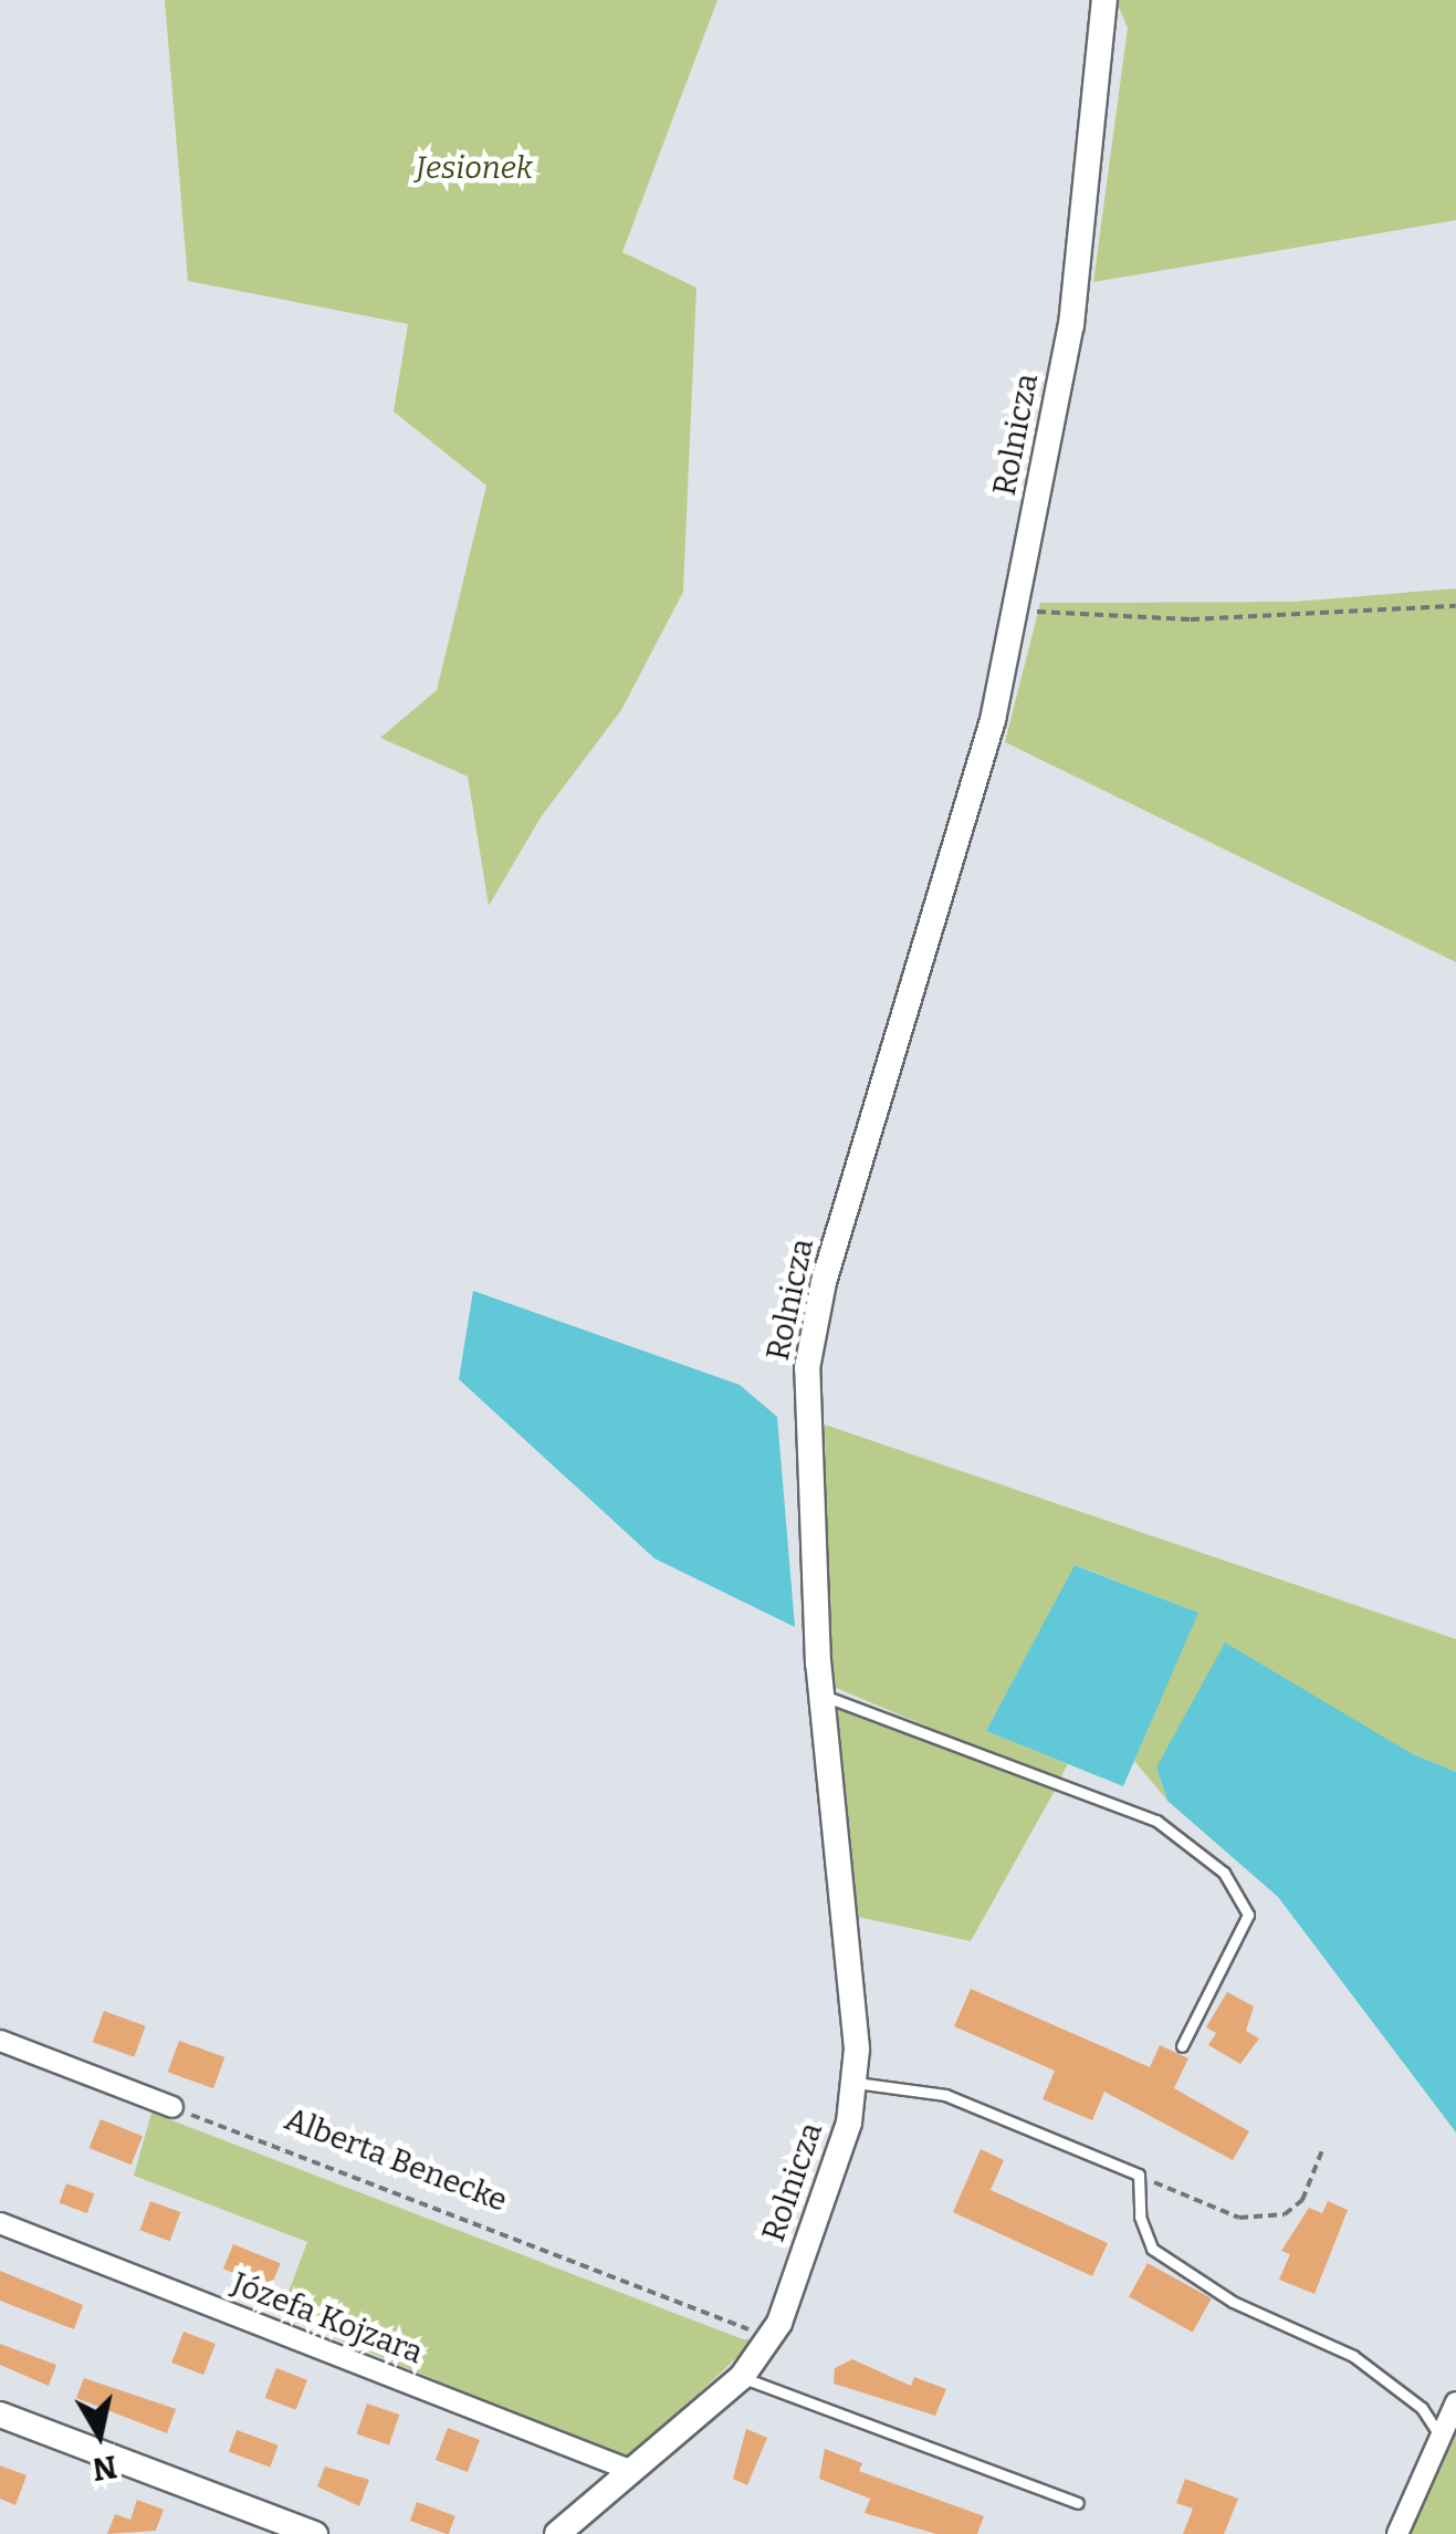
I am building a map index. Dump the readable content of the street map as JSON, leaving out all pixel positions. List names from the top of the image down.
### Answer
{
  "streets": {
    "street": ["Rolnicza", "Józefa Kojzara"],
    "path": ["Alberta Benecke"]
  },
  "crossings": [
    ["Rolnicza", "Alberta Benecke"],
    ["Rolnicza", "Józefa Kojzara"]
  ],
  "parks": ["Jesionek"],
  "north": "bottom"
}
